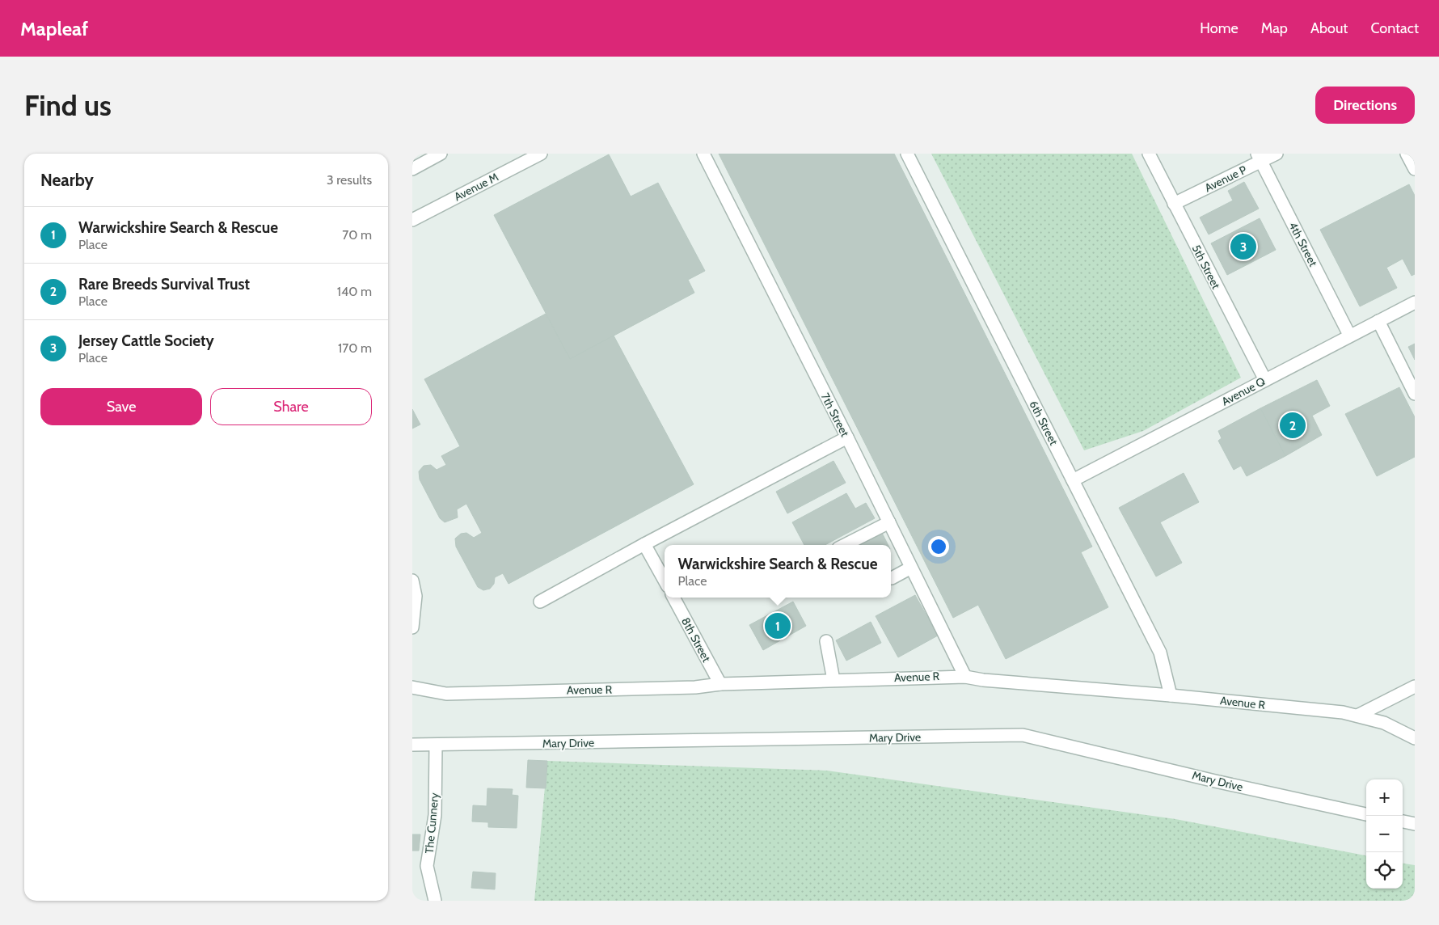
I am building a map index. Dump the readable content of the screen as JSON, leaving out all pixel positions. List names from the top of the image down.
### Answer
{
  "streets": {
    "street": [
      "Avenue P",
      "Avenue M",
      "4th Street",
      "5th Street",
      "Avenue Q",
      "7th Street",
      "6th Street",
      "8th Street",
      "Avenue R",
      "Mary Drive",
      "The Cunnery"
    ]
  },
  "crossings": [
    ["Avenue P", "4th Street"],
    ["Avenue P", "5th Street"],
    ["4th Street", "Avenue Q"],
    ["5th Street", "Avenue Q"],
    ["Avenue Q", "6th Street"],
    ["7th Street", "Avenue R"],
    ["6th Street", "Avenue R"],
    ["8th Street", "Avenue R"],
    ["Mary Drive", "The Cunnery"]
  ],
  "page": {
    "header": "Mapleaf",
    "nav": [
      "Home",
      "Map",
      "About",
      "Contact"
    ],
    "buttons": [
      "Directions",
      ["Save", "Share"]
    ],
    "title": "Find us",
    "heading": ["Nearby", "3 results"],
    "list": [
      {
        "mark": "1",
        "name": "Warwickshire Search & Rescue",
        "note": "Place",
        "value": "70 m"
      },
      {
        "mark": "2",
        "name": "Rare Breeds Survival Trust",
        "note": "Place",
        "value": "140 m"
      },
      {
        "mark": "3",
        "name": "Jersey Cattle Society",
        "note": "Place",
        "value": "170 m"
      }
    ],
    "pins": ["3", "2", "1"],
    "popup": ["Warwickshire Search & Rescue", "Place"],
    "map_buttons": ["+", "−"]
  }
}
